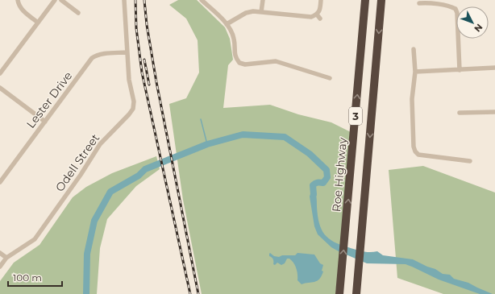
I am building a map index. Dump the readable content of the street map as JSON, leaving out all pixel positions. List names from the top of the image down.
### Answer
{
  "streets": {
    "highway": ["3", "Roe Highway"],
    "street": ["Lester Drive", "Odell Street"]
  },
  "crossings": [
    ["Lester Drive", "Odell Street"]
  ],
  "scale_bar": "100 m",
  "north": "bottom right"
}
